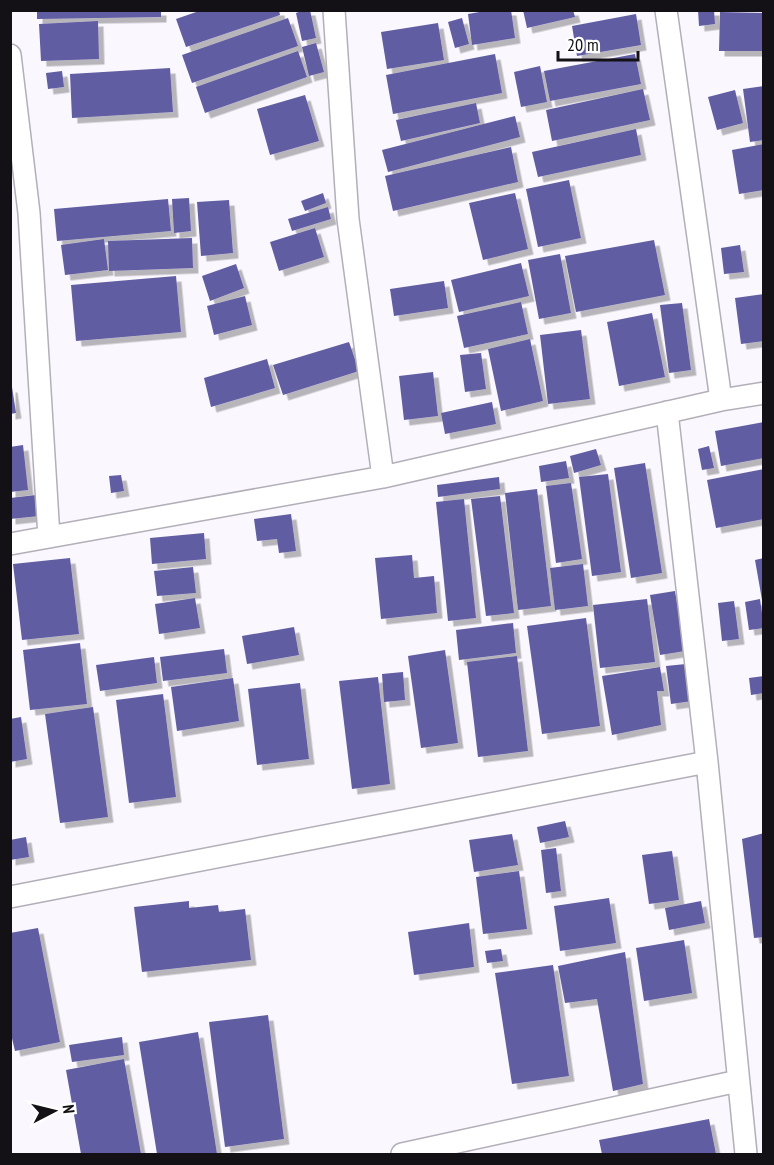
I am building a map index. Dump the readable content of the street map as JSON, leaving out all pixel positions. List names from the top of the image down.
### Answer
{
  "scale_bar": "20 m",
  "north": "right"
}
